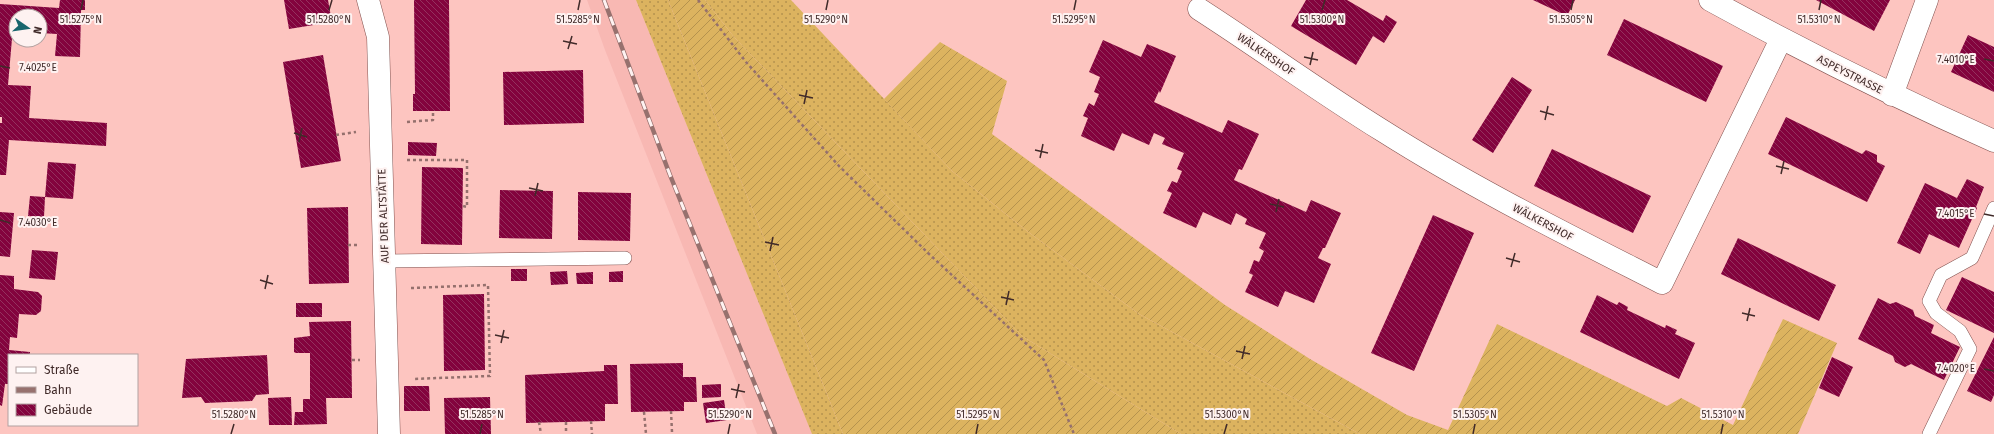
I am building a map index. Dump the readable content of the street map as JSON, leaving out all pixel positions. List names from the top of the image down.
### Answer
{
  "streets": {
    "street": ["WÄLKERSHOF", "ASPEYSTRASSE", "AUF DER ALTSTÄTTE"]
  },
  "crossings": [
    ["WÄLKERSHOF", "ASPEYSTRASSE"]
  ],
  "legend": ["Straße", "Bahn", "Gebäude"],
  "north": "right",
  "coordinates": [
    "51.5280°N",
    "51.5285°N",
    "51.5290°N",
    "51.5295°N",
    "51.5300°N",
    "51.5305°N",
    "51.5310°N",
    "51.5275°N",
    "7.4010°E",
    "7.4025°E",
    "7.4015°E",
    "7.4030°E",
    "7.4020°E"
  ]
}
